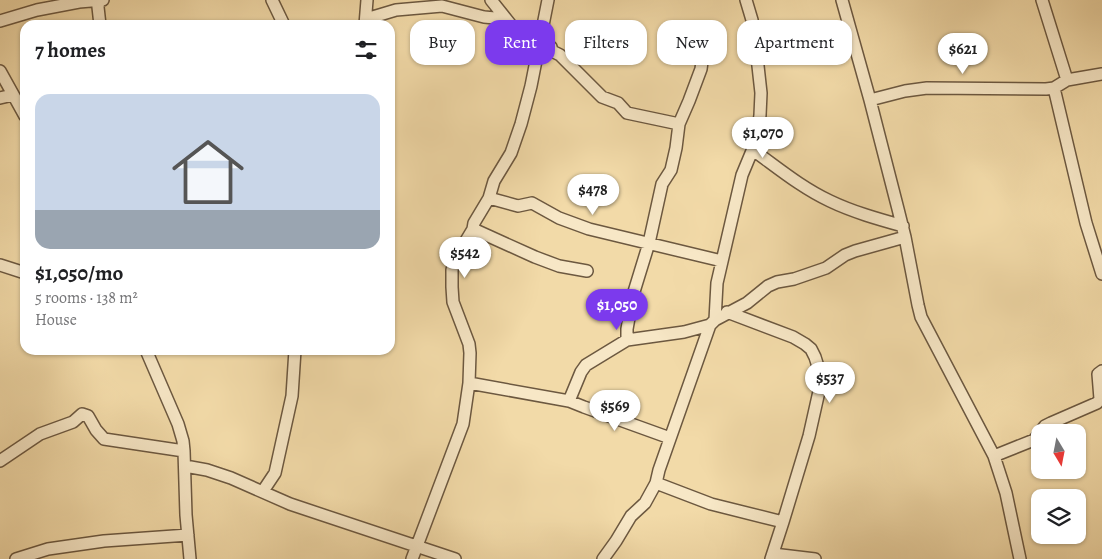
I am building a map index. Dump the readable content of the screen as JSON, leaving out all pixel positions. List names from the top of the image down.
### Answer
{
  "north": "bottom",
  "page": {
    "chip": [
      "Buy",
      "Rent",
      "Filters",
      "New",
      "Apartment"
    ],
    "heading": "7 homes",
    "price": [
      "$621",
      "$1,070",
      "$478",
      "$542",
      "$1,050",
      "$537",
      "$569"
    ],
    "list": [
      {
        "name": "$1,050/mo",
        "note": "5 rooms · 138 m² · House"
      }
    ]
  }
}
